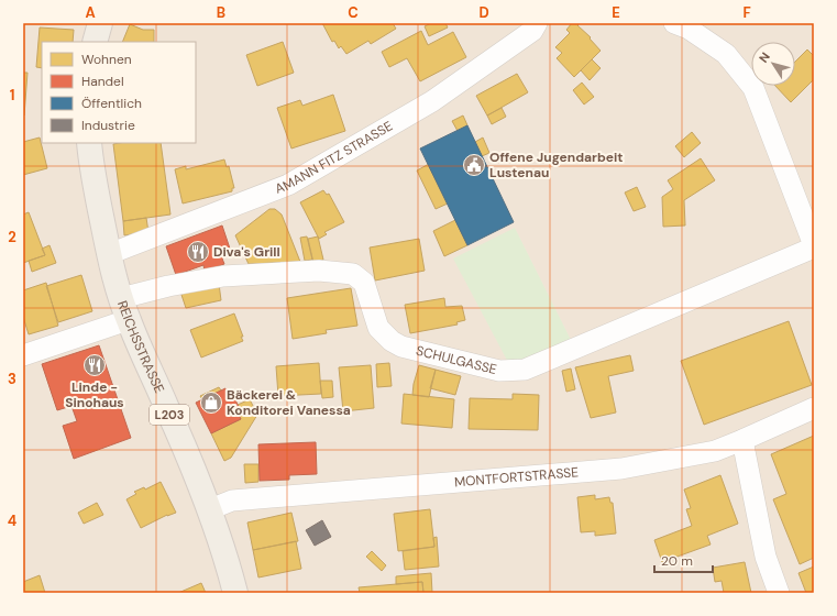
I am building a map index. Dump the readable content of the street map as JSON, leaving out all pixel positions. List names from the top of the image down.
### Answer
{
  "streets": {
    "main road": ["REICHSSTRASSE", "L203"],
    "street": ["AMANN FITZ STRASSE", "SCHULGASSE", "MONTFORTSTRASSE"]
  },
  "crossings": [
    ["AMANN FITZ STRASSE", "REICHSSTRASSE"],
    ["REICHSSTRASSE", "SCHULGASSE"],
    ["REICHSSTRASSE", "MONTFORTSTRASSE"]
  ],
  "places": {
    "public building": ["Offene Jugendarbeit Lustenau"],
    "restaurant": ["Diva's Grill", "Linde - Sinohaus"],
    "shop": ["Bäckerei & Konditorei Vanessa"]
  },
  "legend": [
    "Wohnen",
    "Handel",
    "Öffentlich",
    "Industrie"
  ],
  "scale_bar": "20 m",
  "north": "top left",
  "grid": {
    "columns": [
      "A",
      "B",
      "C",
      "D",
      "E",
      "F"
    ],
    "rows": [
      "1",
      "2",
      "3",
      "4"
    ]
  }
}
